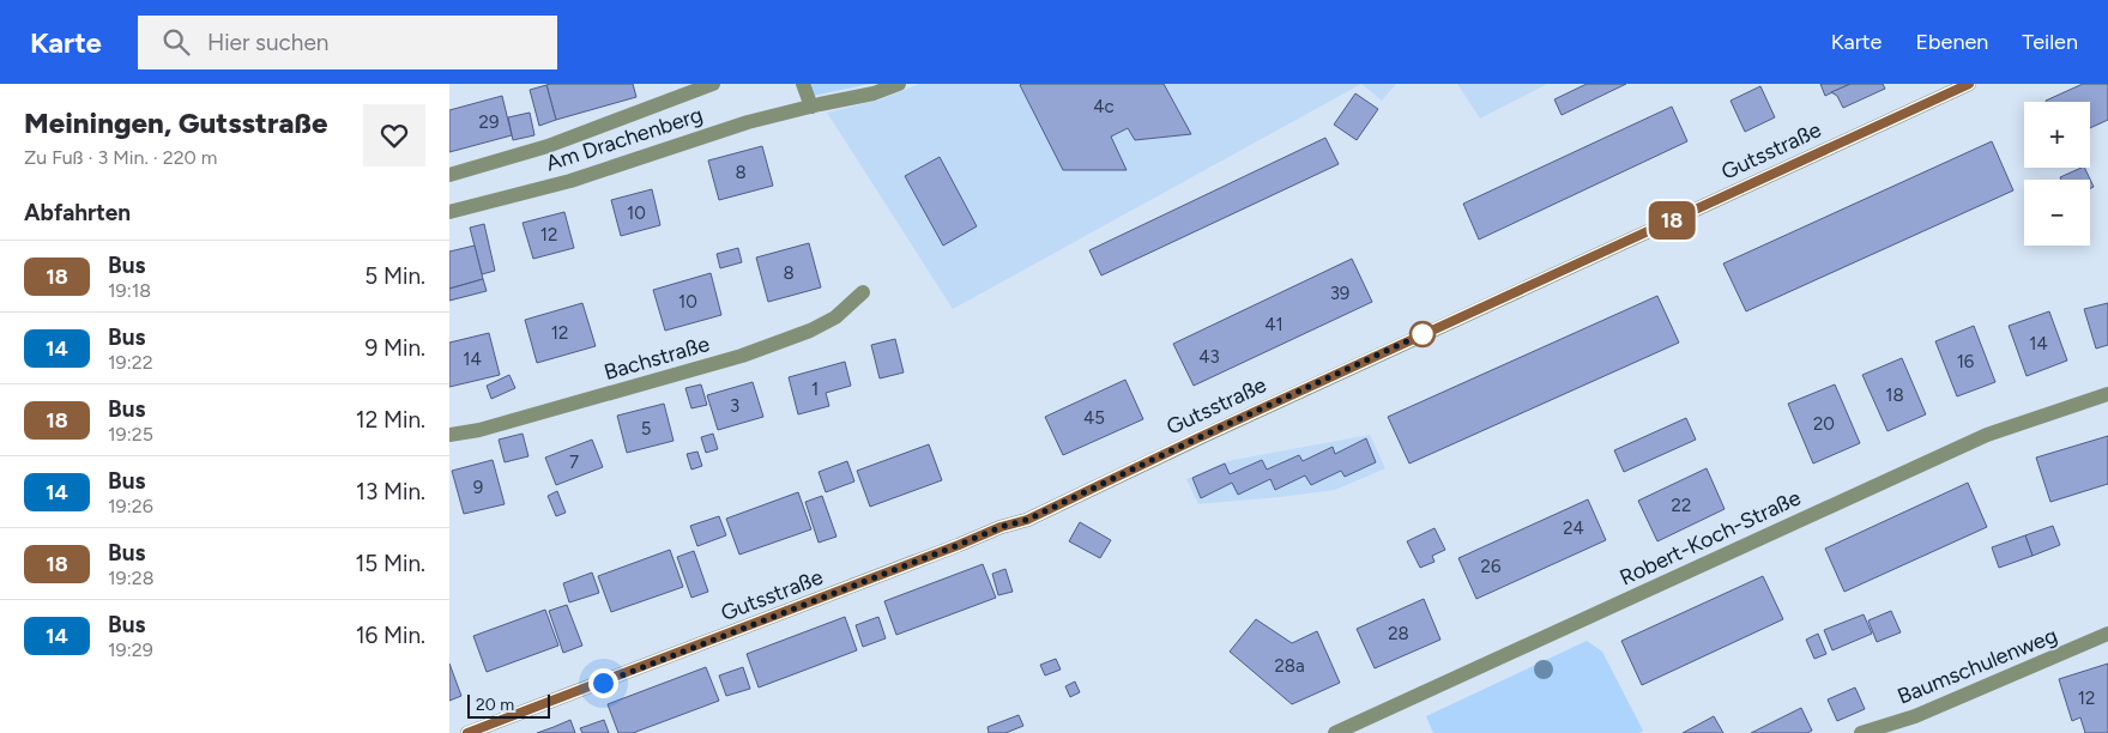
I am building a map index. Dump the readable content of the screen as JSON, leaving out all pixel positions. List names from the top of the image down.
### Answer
{
  "streets": {
    "street": [
      "Am Drachenberg",
      "Gutsstraße",
      "Bachstraße",
      "Robert-Koch-Straße",
      "Baumschulenweg"
    ]
  },
  "lines": ["bus line 18"],
  "house_numbers": [
    "4c",
    "29",
    "8",
    "10",
    "12",
    "8",
    "39",
    "10",
    "41",
    "12",
    "14",
    "43",
    "14",
    "16",
    "1",
    "18",
    "3",
    "45",
    "20",
    "5",
    "7",
    "9",
    "22",
    "24",
    "26",
    "28",
    "28a",
    "12"
  ],
  "scale_bar": "20 m",
  "page": {
    "header": "Karte",
    "search": "Hier suchen",
    "nav": ["Karte", "Ebenen", "Teilen"],
    "heading": [
      ["Meiningen, Gutsstraße", "Zu Fuß · 3 Min. · 220 m"],
      "Abfahrten"
    ],
    "on_map": "18",
    "map_buttons": ["+", "−"],
    "list": [
      {
        "mark": "18",
        "name": "Bus",
        "note": "19:18",
        "value": "5 Min."
      },
      {
        "mark": "14",
        "name": "Bus",
        "note": "19:22",
        "value": "9 Min."
      },
      {
        "mark": "18",
        "name": "Bus",
        "note": "19:25",
        "value": "12 Min."
      },
      {
        "mark": "14",
        "name": "Bus",
        "note": "19:26",
        "value": "13 Min."
      },
      {
        "mark": "18",
        "name": "Bus",
        "note": "19:28",
        "value": "15 Min."
      },
      {
        "mark": "14",
        "name": "Bus",
        "note": "19:29",
        "value": "16 Min."
      }
    ],
    "scale": "20 m"
  }
}
